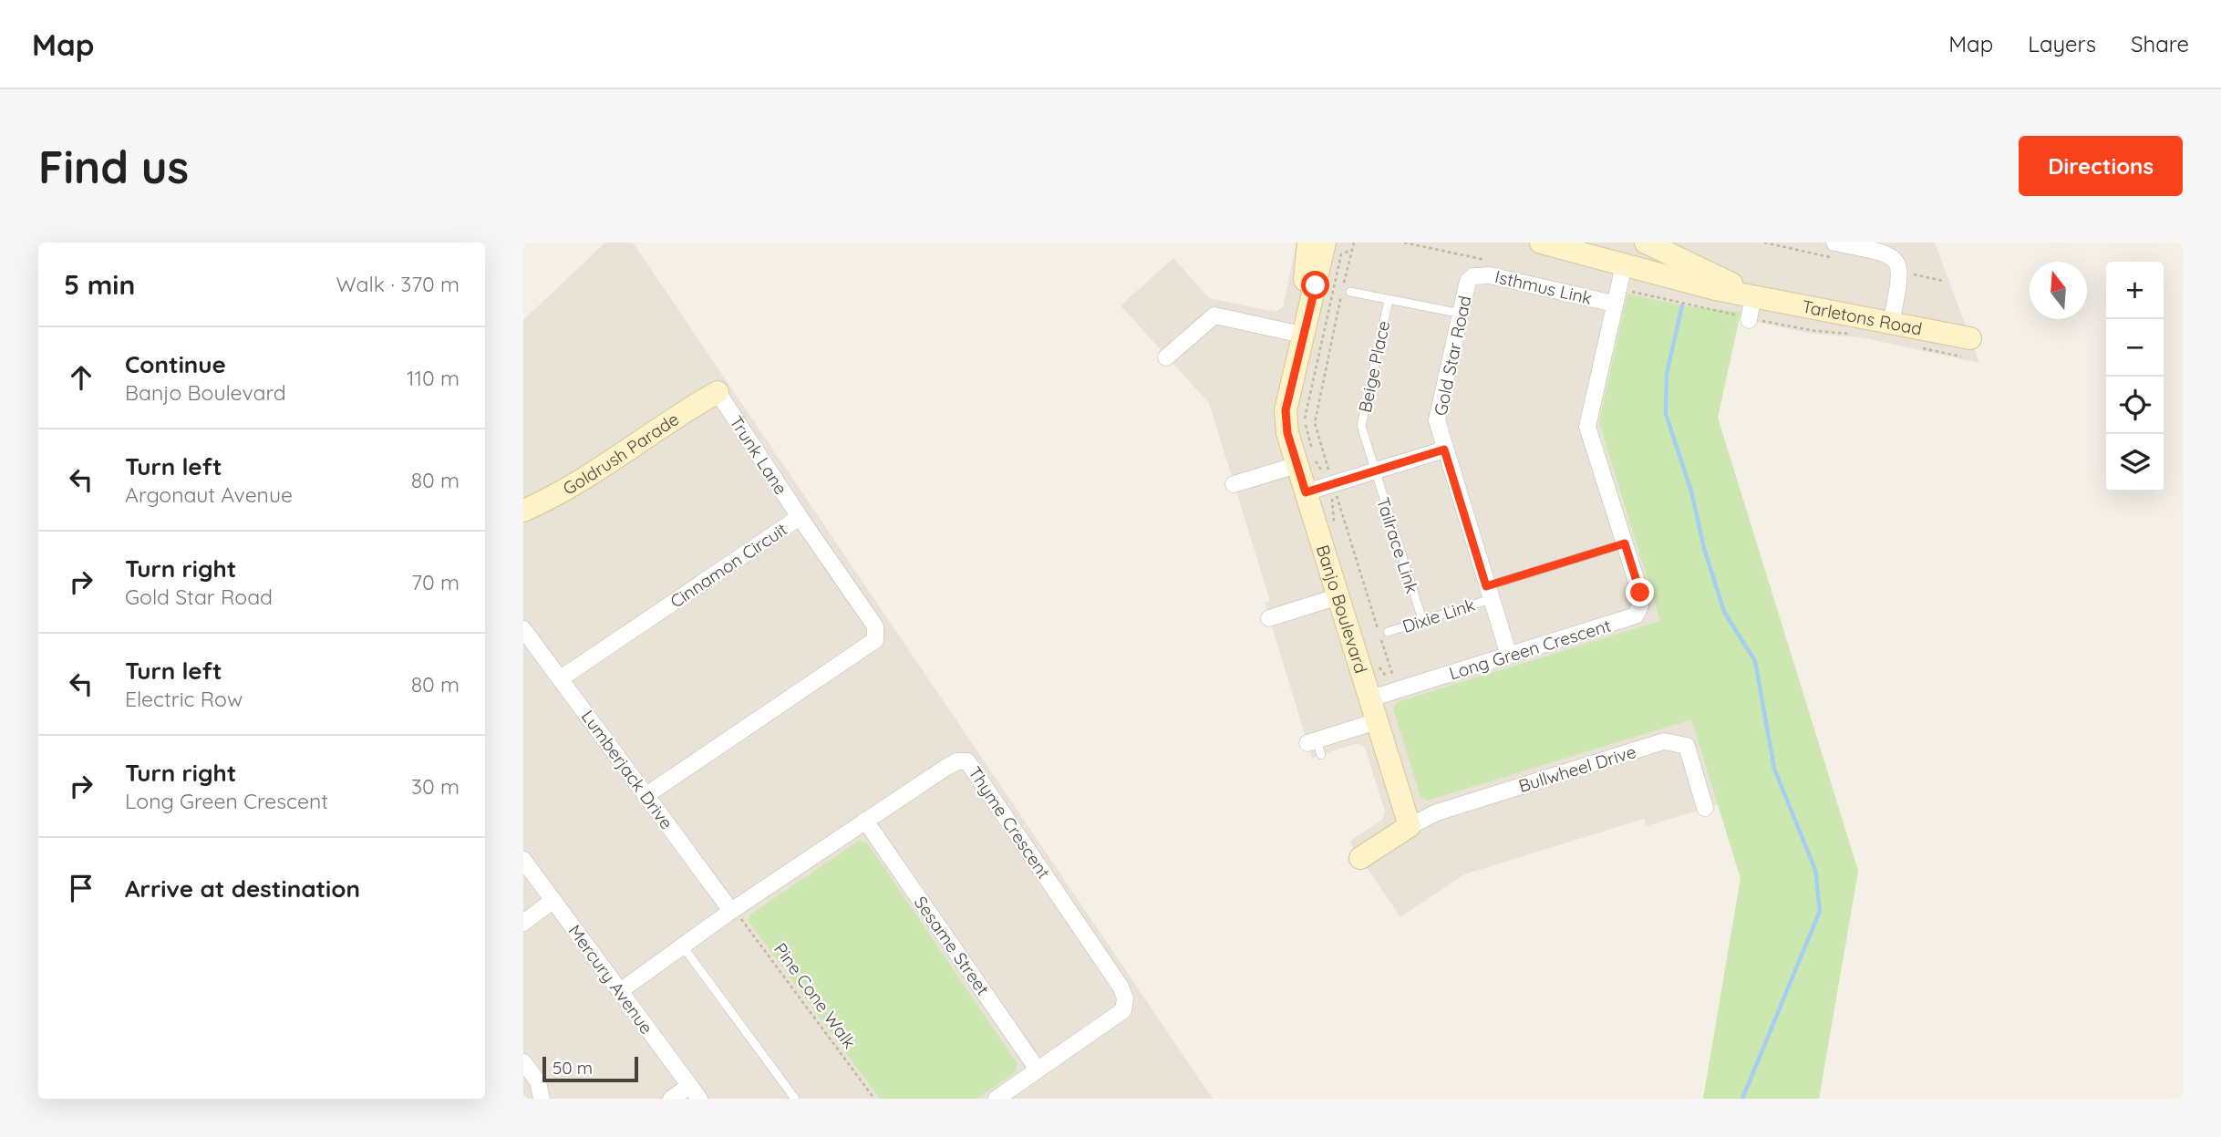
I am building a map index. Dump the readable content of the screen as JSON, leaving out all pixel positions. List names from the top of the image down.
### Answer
{
  "streets": {
    "street": [
      "Isthmus Link",
      "Tarletons Road",
      "Gold Star Road",
      "Goldrush Parade",
      "Trunk Lane",
      "Cinnamon Circuit",
      "Banjo Boulevard",
      "Long Green Crescent",
      "Bullwheel Drive",
      "Lumberjack Drive",
      "Thyme Crescent",
      "Sesame Street",
      "Mercury Avenue"
    ],
    "lane": ["Beige Place", "Tailrace Link", "Dixie Link"],
    "path": ["Pine Cone Walk"]
  },
  "crossings": [
    ["Isthmus Link", "Gold Star Road"],
    ["Isthmus Link", "Long Green Crescent"],
    ["Tarletons Road", "Long Green Crescent"],
    ["Gold Star Road", "Dixie Link"],
    ["Gold Star Road", "Long Green Crescent"],
    ["Beige Place", "Tailrace Link"],
    ["Goldrush Parade", "Trunk Lane"],
    ["Trunk Lane", "Cinnamon Circuit"],
    ["Tailrace Link", "Dixie Link"],
    ["Cinnamon Circuit", "Lumberjack Drive"],
    ["Banjo Boulevard", "Long Green Crescent"],
    ["Banjo Boulevard", "Bullwheel Drive"],
    ["Dixie Link", "Long Green Crescent"],
    ["Lumberjack Drive", "Thyme Crescent"],
    ["Lumberjack Drive", "Pine Cone Walk"],
    ["Thyme Crescent", "Sesame Street"],
    ["Thyme Crescent", "Mercury Avenue"],
    ["Thyme Crescent", "Pine Cone Walk"]
  ],
  "scale_bar": "50 m",
  "north": "top",
  "page": {
    "header": "Map",
    "nav": ["Map", "Layers", "Share"],
    "buttons": "Directions",
    "title": "Find us",
    "heading": ["5 min", "Walk · 370 m"],
    "map_buttons": ["+", "−"],
    "list": [
      ["Continue", "Banjo Boulevard", "110 m"],
      ["Turn left", "Argonaut Avenue", "80 m"],
      ["Turn right", "Gold Star Road", "70 m"],
      ["Turn left", "Electric Row", "80 m"],
      ["Turn right", "Long Green Crescent", "30 m"],
      "Arrive at destination"
    ],
    "scale": "50 m"
  }
}
